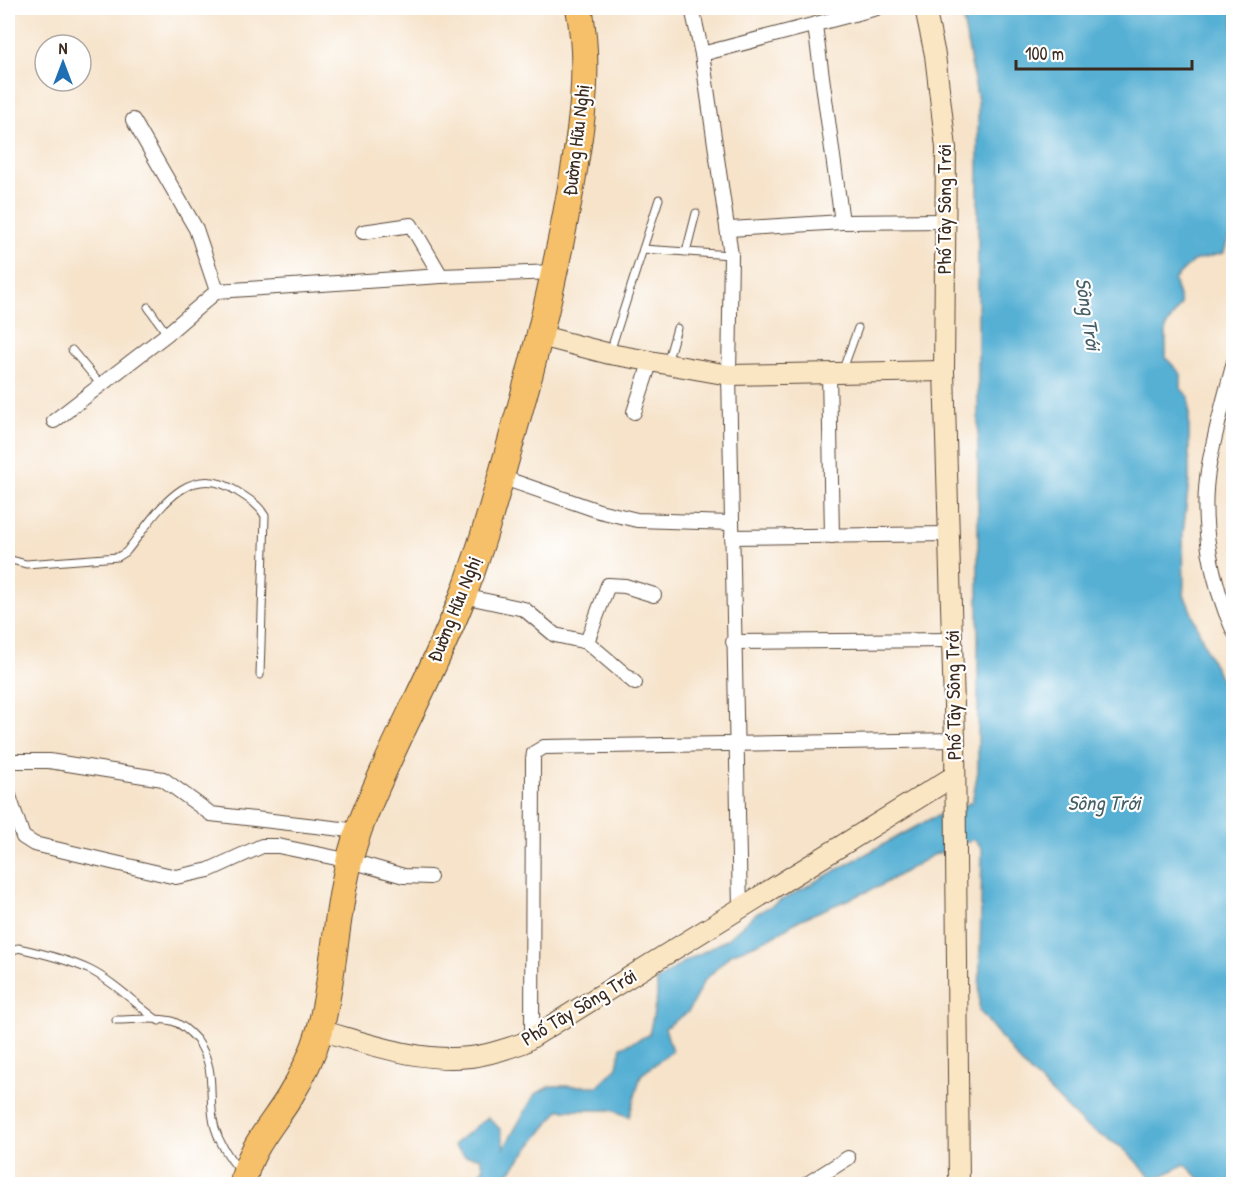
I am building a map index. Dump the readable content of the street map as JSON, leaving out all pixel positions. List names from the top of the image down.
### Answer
{
  "streets": {
    "highway": ["Đường Hữu Nghị"],
    "street": ["Phố Tây Sông Trới"]
  },
  "crossings": [
    ["Đường Hữu Nghị", "Phố Tây Sông Trới"]
  ],
  "water": ["Sông Trới"],
  "scale_bar": "100 m",
  "north": "top"
}
